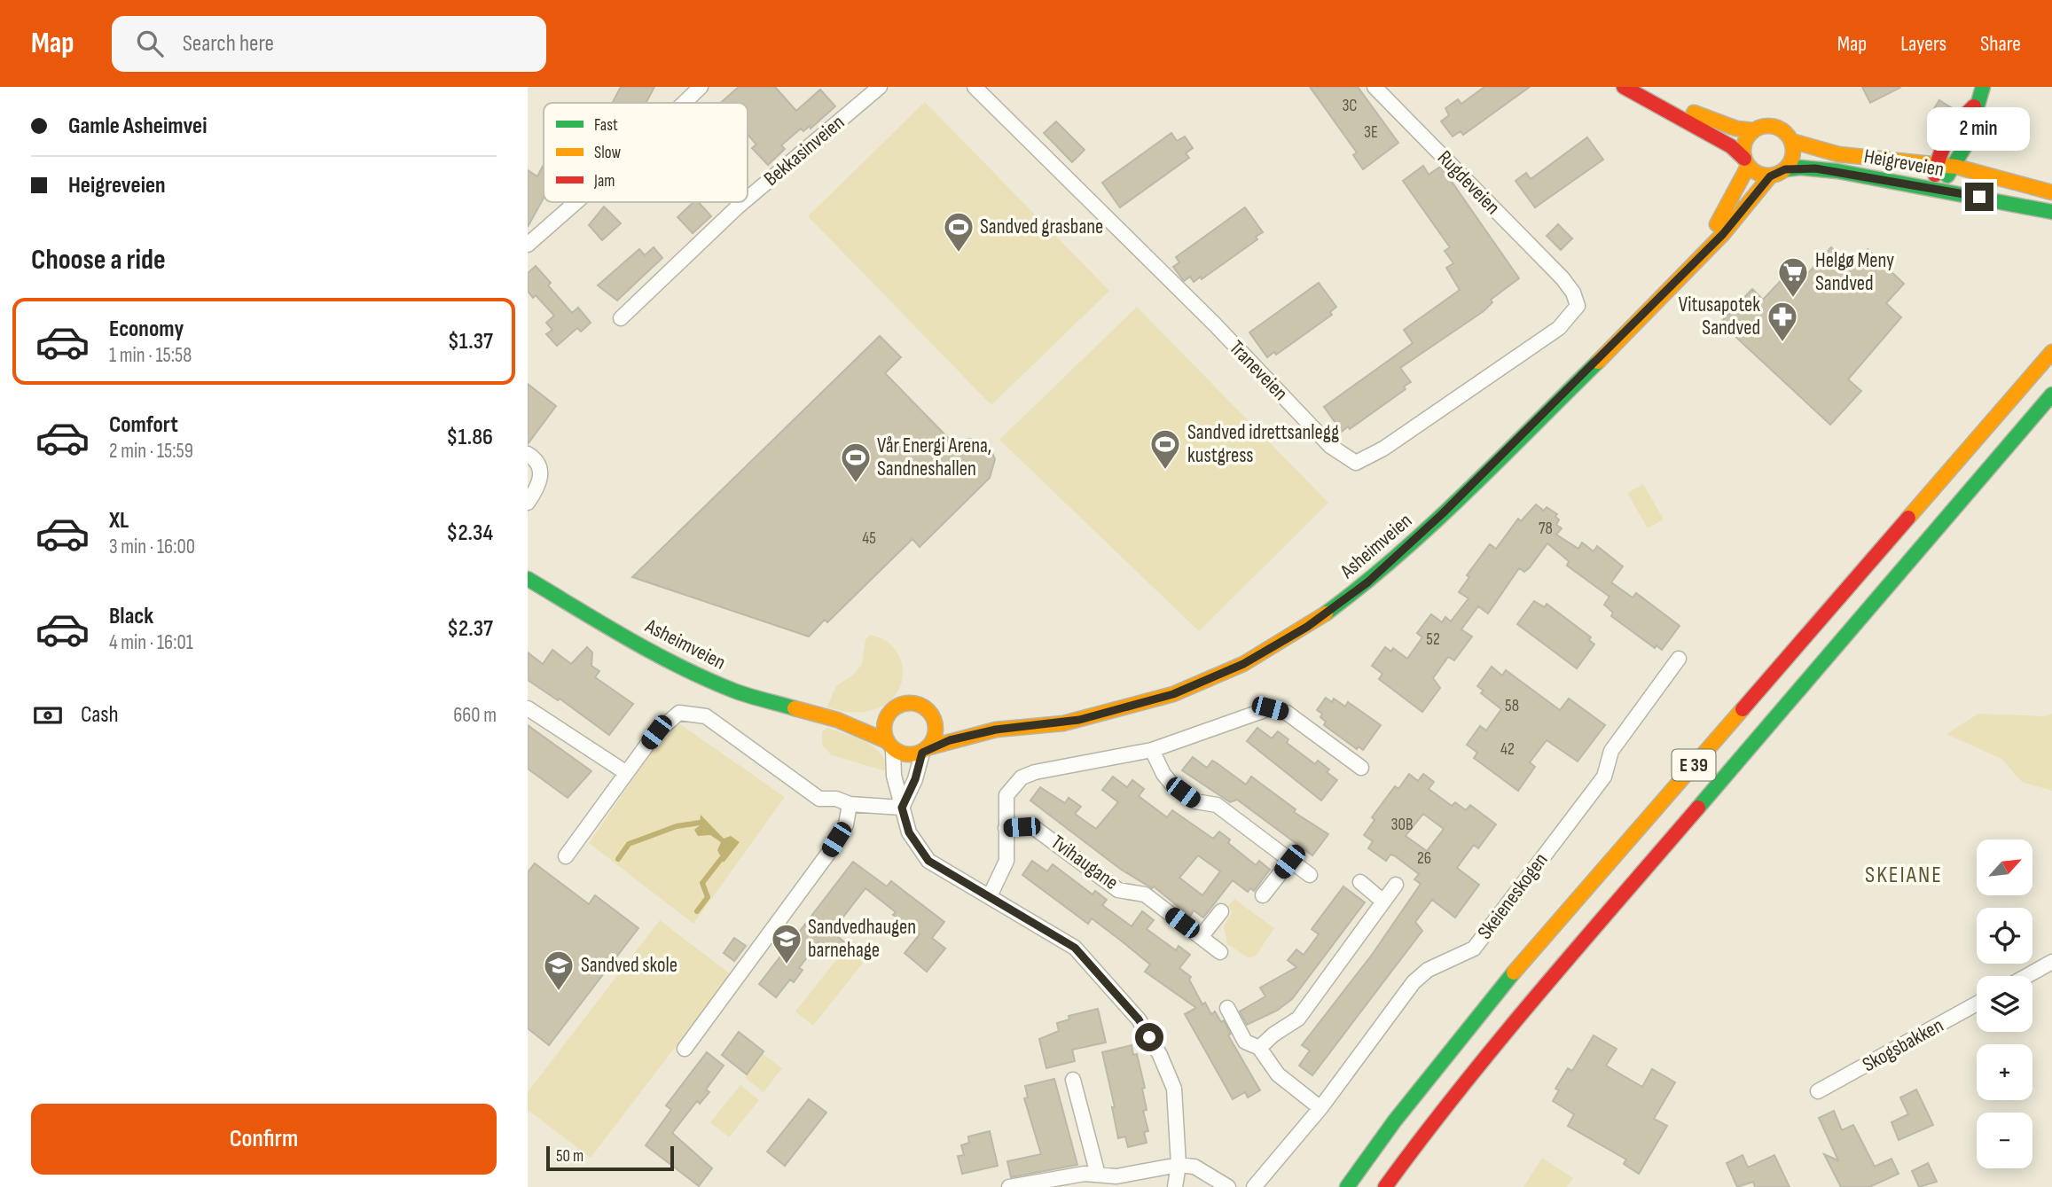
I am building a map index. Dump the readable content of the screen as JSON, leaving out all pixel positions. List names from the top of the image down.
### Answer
{
  "streets": {
    "main road": ["Heigreveien", "Asheimveien", "E 39"],
    "street": [
      "Bekkasinveien",
      "Rugdeveien",
      "Traneveien",
      "Tvihaugane",
      "Skeieneskogen",
      "Skogsbakken"
    ]
  },
  "crossings": [
    ["Heigreveien", "Asheimveien"],
    ["Rugdeveien", "Traneveien"]
  ],
  "districts": ["SKEIANE"],
  "places": {
    "sports": ["Sandved grasbane", "Sandved idrettsanlegg kustgress", "Vår Energi Arena, Sandneshallen"],
    "supermarket": ["Helgø Meny Sandved"],
    "pharmacy": ["Vitusapotek Sandved"],
    "school or university": ["Sandvedhaugen barnehage", "Sandved skole"]
  },
  "house_numbers": [
    "3C",
    "3E",
    "78",
    "45",
    "52",
    "58",
    "42",
    "30B",
    "26"
  ],
  "legend": ["Fast", "Slow", "Jam"],
  "scale_bar": "50 m",
  "north": "top right",
  "page": {
    "header": "Map",
    "search": "Search here",
    "nav": ["Map", "Layers", "Share"],
    "banner": ["Gamle Asheimvei", "Heigreveien"],
    "bubble": "2 min",
    "heading": "Choose a ride",
    "list": [
      {
        "name": "Economy",
        "note": "1 min · 15:58",
        "value": "$1.37"
      },
      {
        "name": "Comfort",
        "note": "2 min · 15:59",
        "value": "$1.86"
      },
      {
        "name": "XL",
        "note": "3 min · 16:00",
        "value": "$2.34"
      },
      {
        "name": "Black",
        "note": "4 min · 16:01",
        "value": "$2.37"
      }
    ],
    "pay": ["Cash", "660 m"],
    "map_buttons": ["+", "−"],
    "buttons": "Confirm",
    "scale": "50 m"
  }
}
